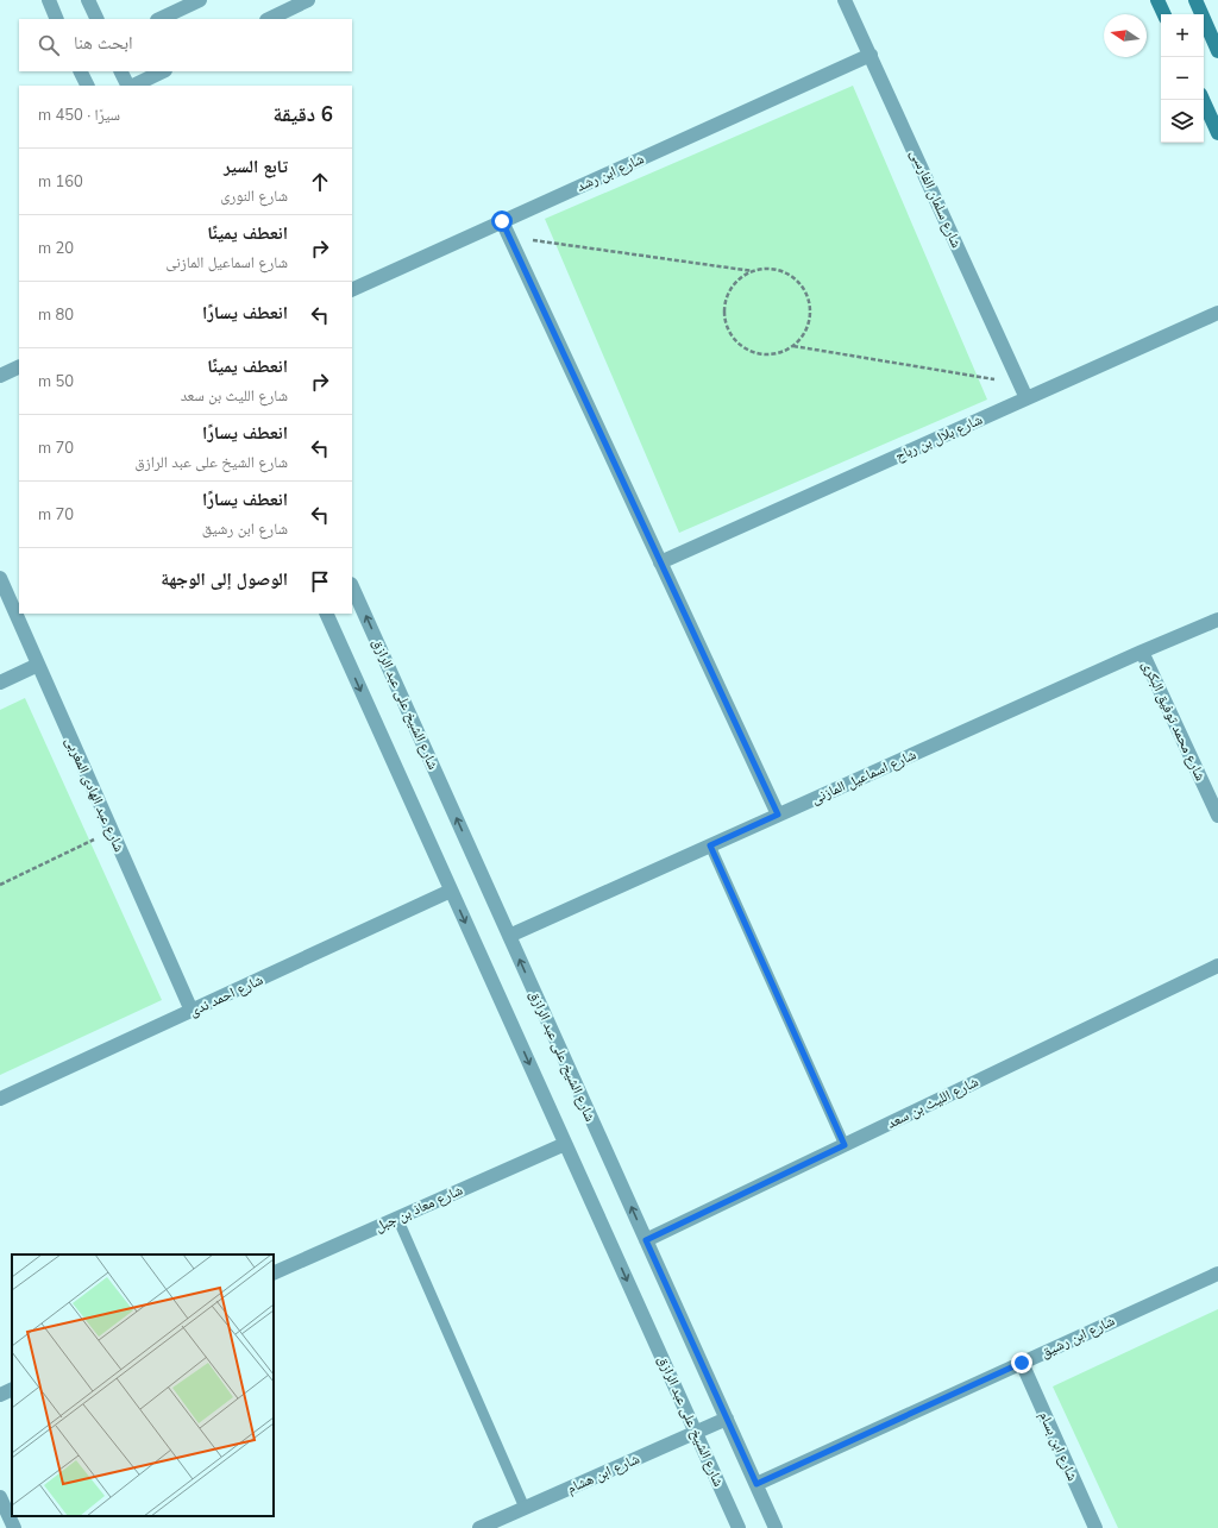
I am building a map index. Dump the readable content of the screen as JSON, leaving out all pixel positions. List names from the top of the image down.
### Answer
{
  "streets": {
    "street": [
      "شارع ابن رشد",
      "شارع سلمان الفارسى",
      "شارع بلال بن رباح",
      "شارع الشيخ على عبد الرازق",
      "شارع محمد توفيق البكرى",
      "شارع اسماعيل المازنى",
      "شارع عبد الهادى المغربى",
      "شارع احمد ندى",
      "شارع الليث بن سعد",
      "شارع معاذ بن جبل",
      "شارع ابن رشيق",
      "شارع ابن بسام",
      "شارع ابن هشام"
    ]
  },
  "crossings": [
    ["شارع ابن رشد", "شارع سلمان الفارسى"],
    ["شارع سلمان الفارسى", "شارع بلال بن رباح"],
    ["شارع الشيخ على عبد الرازق", "شارع اسماعيل المازنى"],
    ["شارع الشيخ على عبد الرازق", "شارع احمد ندى"],
    ["شارع الشيخ على عبد الرازق", "شارع الليث بن سعد"],
    ["شارع الشيخ على عبد الرازق", "شارع معاذ بن جبل"],
    ["شارع الشيخ على عبد الرازق", "شارع ابن رشيق"],
    ["شارع الشيخ على عبد الرازق", "شارع ابن هشام"],
    ["شارع محمد توفيق البكرى", "شارع اسماعيل المازنى"],
    ["شارع عبد الهادى المغربى", "شارع احمد ندى"],
    ["شارع ابن رشيق", "شارع ابن بسام"]
  ],
  "north": "left",
  "page": {
    "map_buttons": ["+", "−"],
    "search": "ابحث هنا",
    "heading": ["6 دقيقة", "سيرًا · 450 m"],
    "list": [
      ["تابع السير", "شارع النورى", "160 m"],
      ["انعطف يمينًا", "شارع اسماعيل المازنى", "20 m"],
      ["انعطف يسارًا", "80 m"],
      ["انعطف يمينًا", "شارع الليث بن سعد", "50 m"],
      ["انعطف يسارًا", "شارع الشيخ على عبد الرازق", "70 m"],
      ["انعطف يسارًا", "شارع ابن رشيق", "70 m"],
      "الوصول إلى الوجهة"
    ]
  }
}
